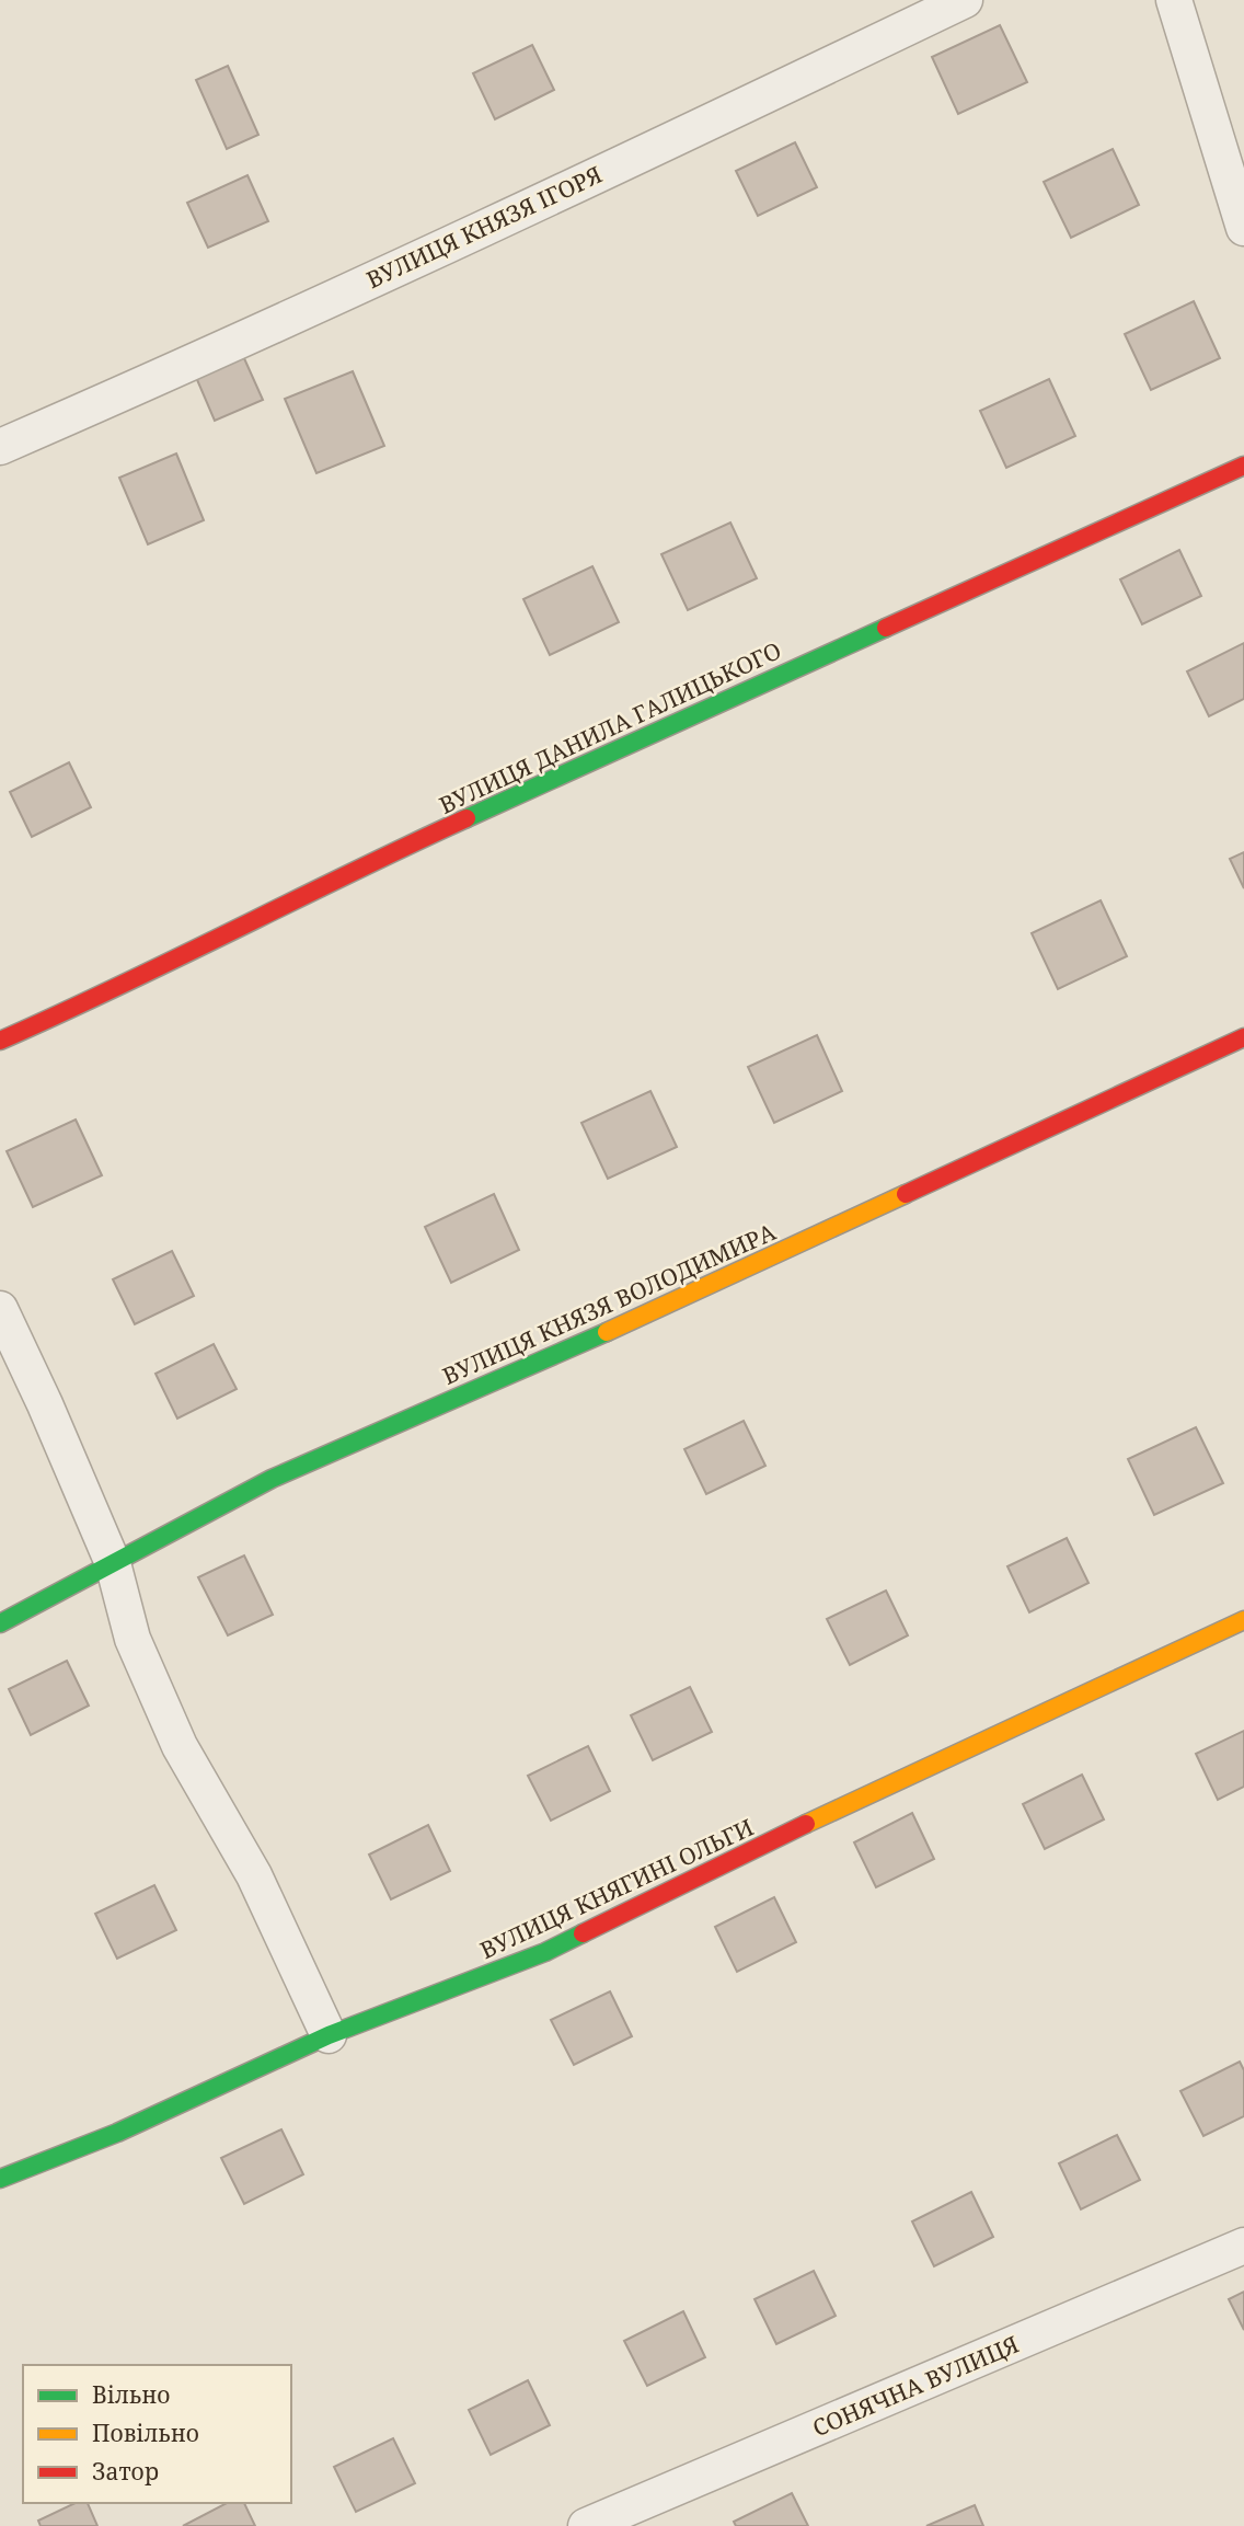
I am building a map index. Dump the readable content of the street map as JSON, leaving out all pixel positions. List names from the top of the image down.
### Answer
{
  "streets": {
    "street": [
      "ВУЛИЦЯ КНЯЗЯ ІГОРЯ",
      "ВУЛИЦЯ ДАНИЛА ГАЛИЦЬКОГО",
      "ВУЛИЦЯ КНЯЗЯ ВОЛОДИМИРА",
      "ВУЛИЦЯ КНЯГИНІ ОЛЬГИ",
      "СОНЯЧНА ВУЛИЦЯ"
    ]
  },
  "legend": ["Вільно", "Повільно", "Затор"]
}
